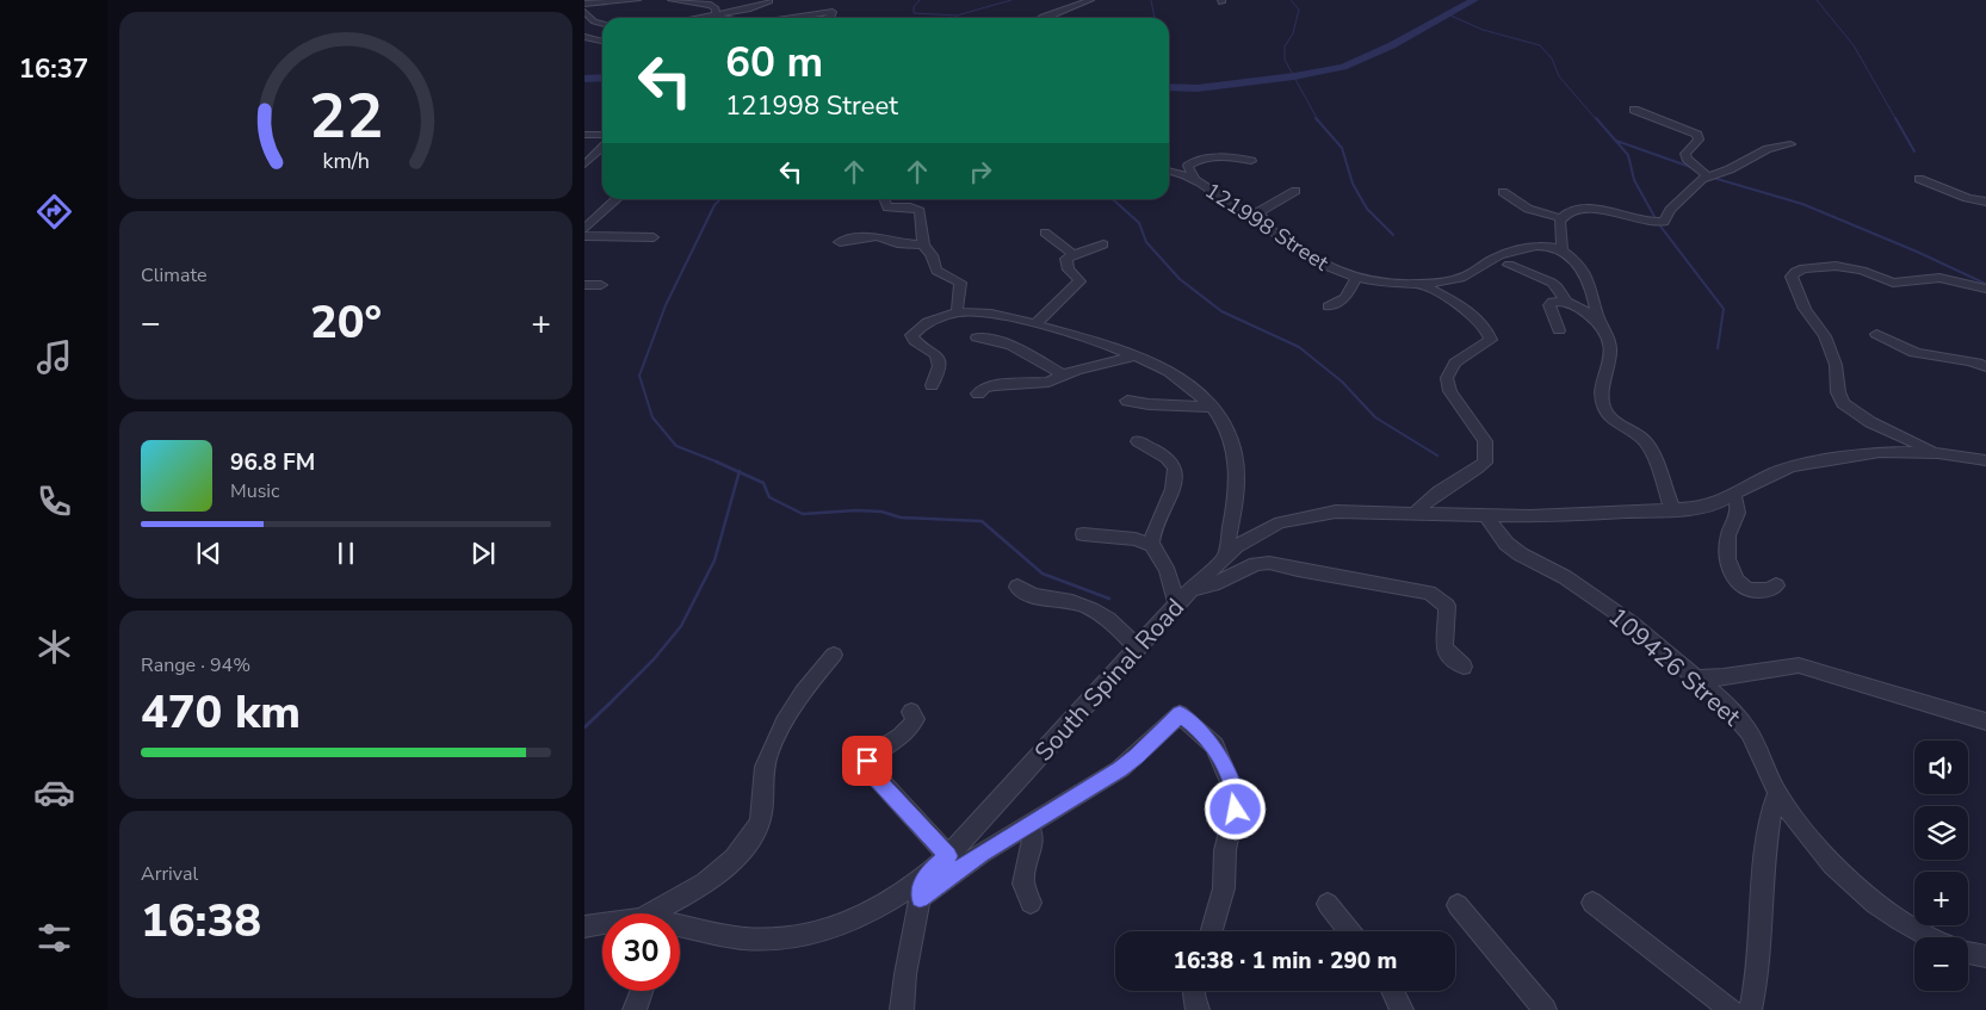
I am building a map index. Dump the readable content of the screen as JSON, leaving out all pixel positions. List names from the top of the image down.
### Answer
{
  "streets": {
    "street": ["121998 Street", "109426 Street", "South Spinal Road"]
  },
  "crossings": [
    ["109426 Street", "South Spinal Road"]
  ],
  "page": {
    "tabs": "16:37",
    "turn": ["60 m", "121998 Street"],
    "tile": [
      "Climate",
      ["Range · 94%", "470 km"],
      ["Arrival", "16:38"]
    ],
    "heat": ["−", "20°", "+"],
    "song": ["96.8 FM", "Music"],
    "map_buttons": ["+", "−"],
    "limit": "30",
    "trip": "16:38 · 1 min · 290 m",
    "gauge": ["22", "km/h"]
  }
}
